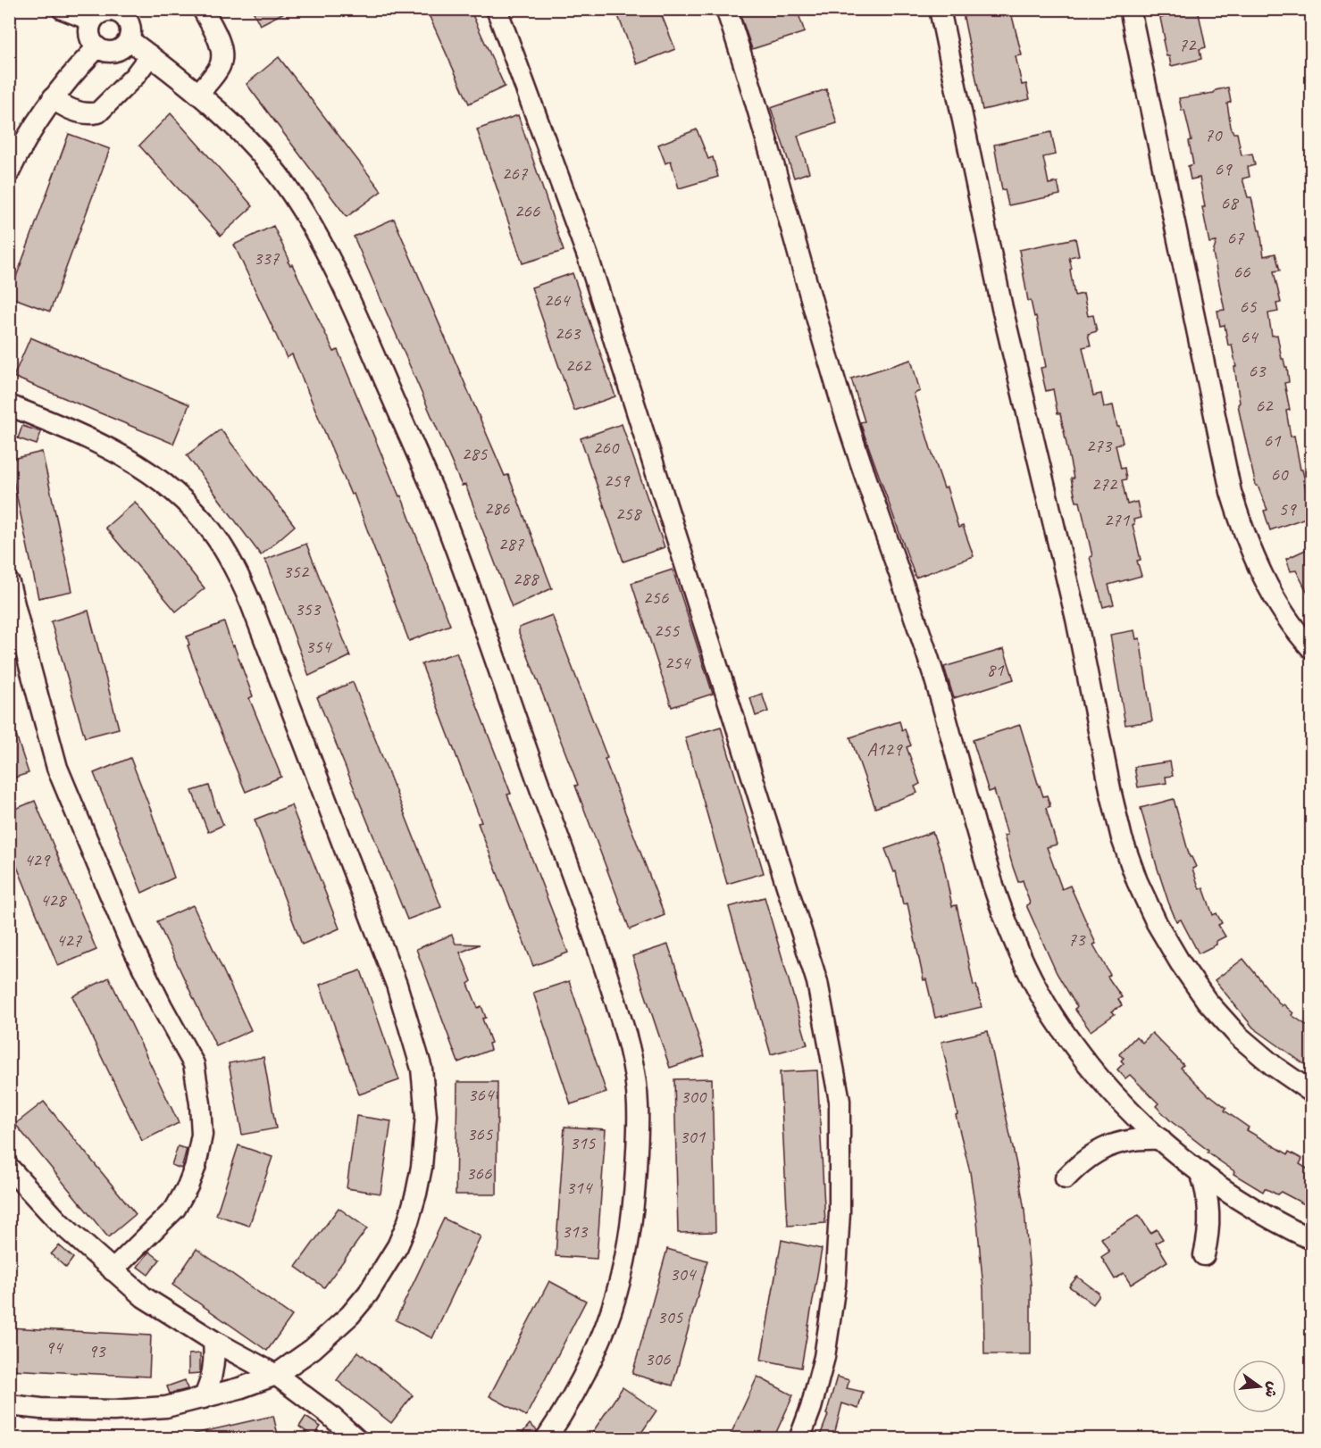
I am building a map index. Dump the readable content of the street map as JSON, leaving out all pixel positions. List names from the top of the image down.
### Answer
{
  "house_numbers": [
    "72",
    "70",
    "69",
    "267",
    "68",
    "266",
    "67",
    "337",
    "66",
    "264",
    "65",
    "263",
    "64",
    "262",
    "63",
    "62",
    "61",
    "273",
    "260",
    "285",
    "60",
    "259",
    "272",
    "286",
    "59",
    "258",
    "271",
    "287",
    "352",
    "288",
    "256",
    "353",
    "255",
    "354",
    "254",
    "81",
    "A129",
    "429",
    "428",
    "73",
    "427",
    "364",
    "300",
    "365",
    "301",
    "315",
    "366",
    "314",
    "313",
    "304",
    "305",
    "94",
    "93",
    "306"
  ],
  "north": "right"
}
